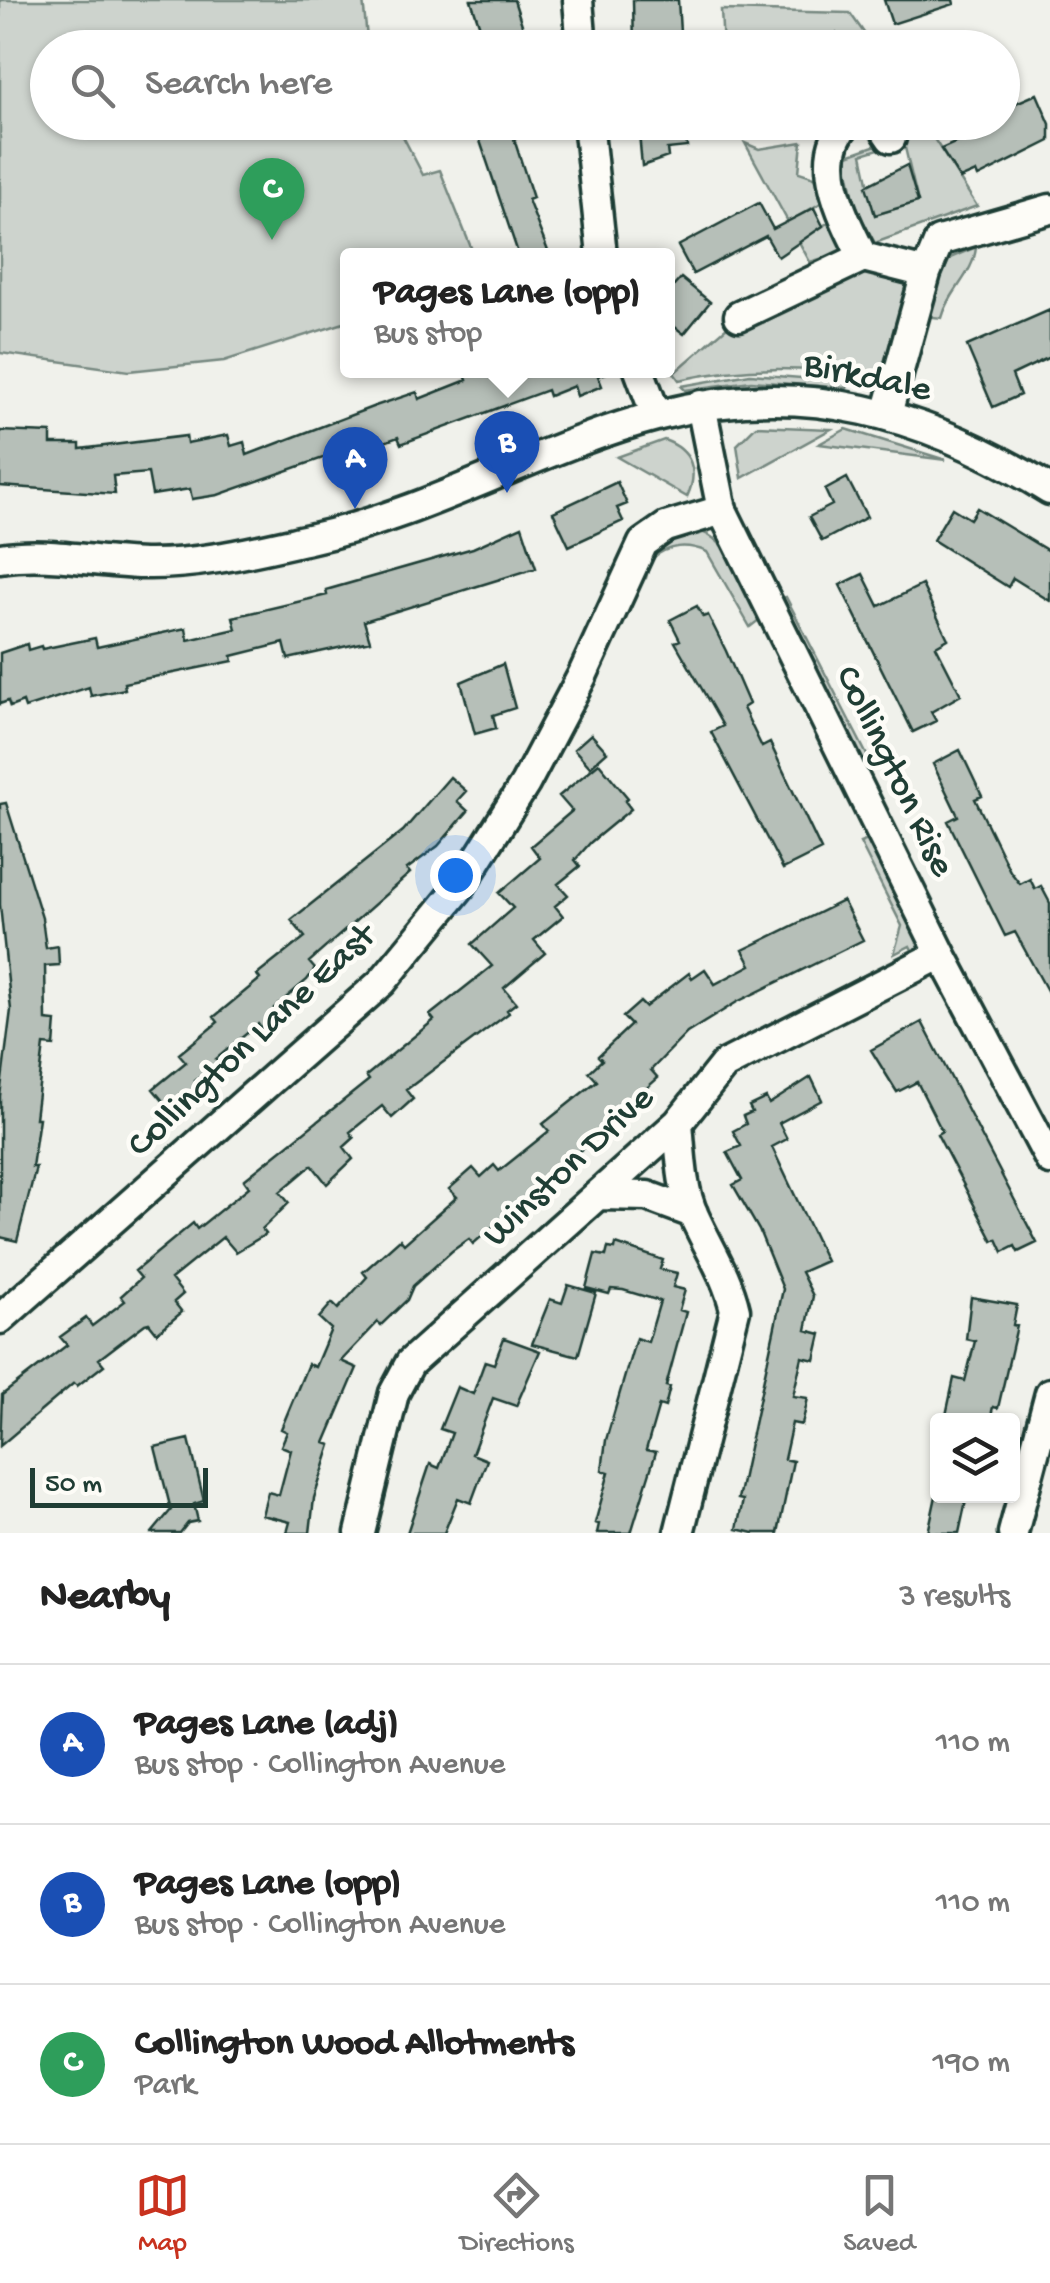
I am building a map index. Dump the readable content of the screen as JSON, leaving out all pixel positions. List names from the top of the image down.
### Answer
{
  "streets": {
    "street": [
      "Birkdale",
      "Collington Rise",
      "Collington Lane East",
      "Winston Drive"
    ]
  },
  "crossings": [
    ["Birkdale", "Collington Rise"],
    ["Collington Rise", "Collington Lane East"],
    ["Collington Rise", "Winston Drive"]
  ],
  "scale_bar": "50 m",
  "page": {
    "search": "Search here",
    "pins": ["C", "B", "A"],
    "popup": ["Pages Lane (opp)", "Bus stop"],
    "scale": "50 m",
    "heading": ["Nearby", "3 results"],
    "list": [
      {
        "mark": "A",
        "name": "Pages Lane (adj)",
        "note": "Bus stop · Collington Avenue",
        "value": "110 m"
      },
      {
        "mark": "B",
        "name": "Pages Lane (opp)",
        "note": "Bus stop · Collington Avenue",
        "value": "110 m"
      },
      {
        "mark": "C",
        "name": "Collington Wood Allotments",
        "note": "Park",
        "value": "190 m"
      }
    ],
    "nav": ["Map", "Directions", "Saved"]
  }
}
